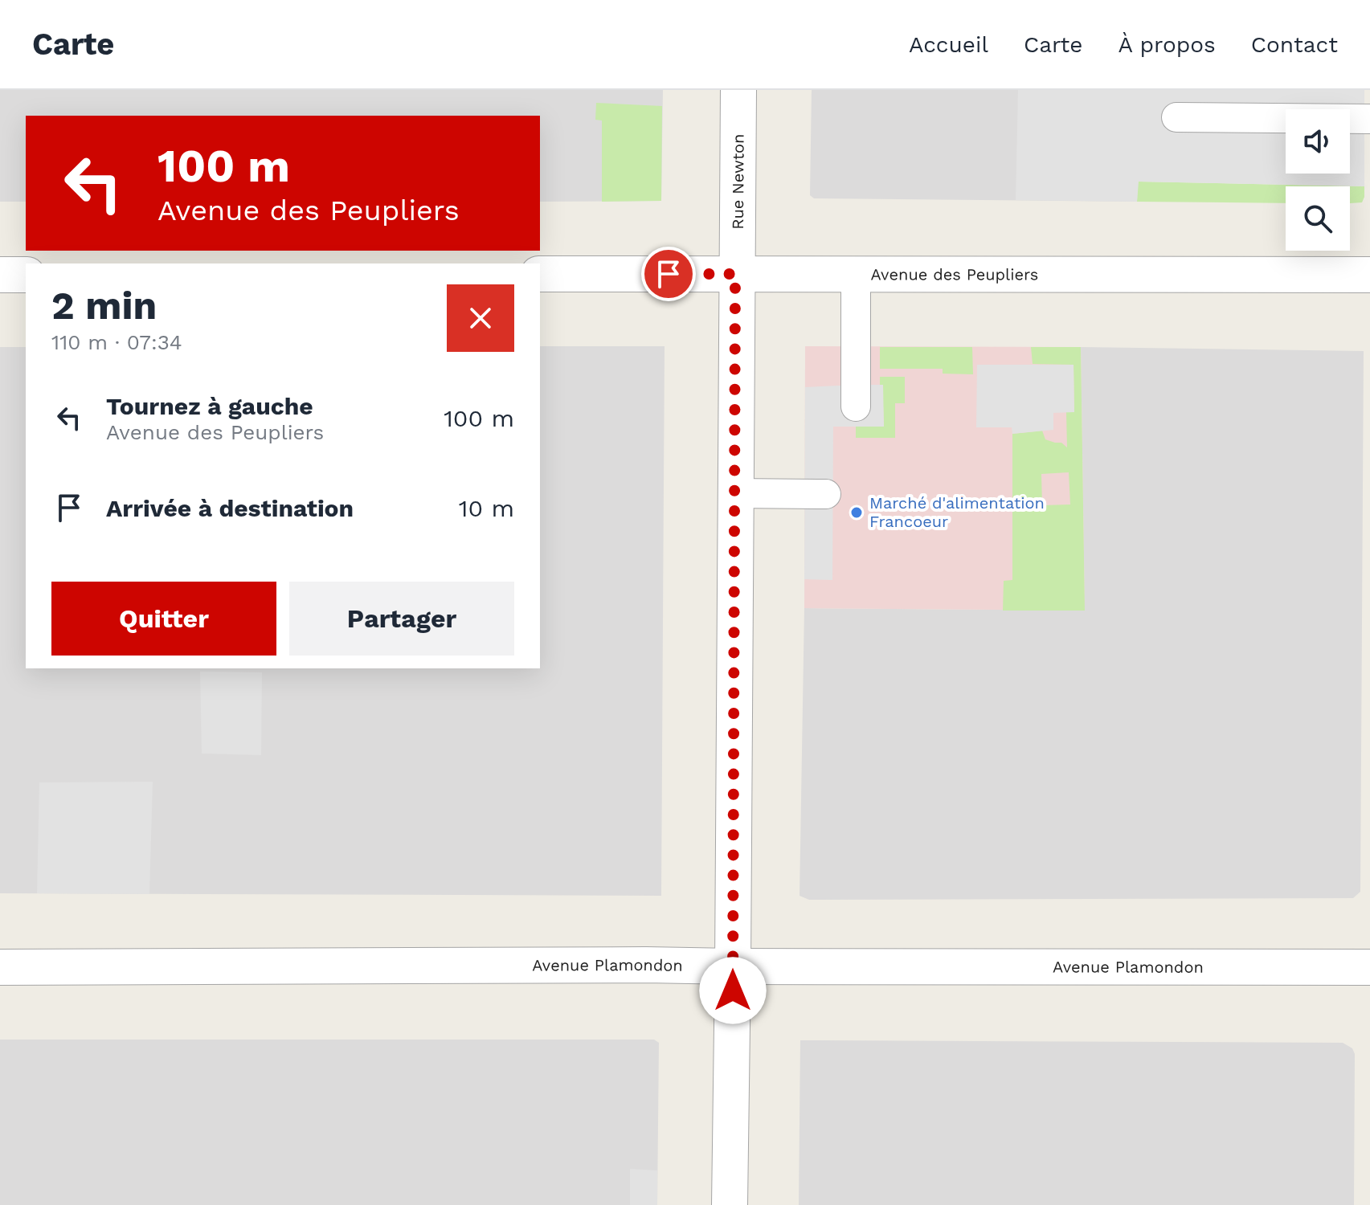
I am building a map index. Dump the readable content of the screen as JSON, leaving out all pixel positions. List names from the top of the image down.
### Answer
{
  "streets": {
    "street": ["Rue Newton", "Avenue des Peupliers", "Avenue Plamondon"]
  },
  "crossings": [
    ["Rue Newton", "Avenue des Peupliers"],
    ["Rue Newton", "Avenue Plamondon"]
  ],
  "places": ["Marché d'alimentation Francoeur"],
  "page": {
    "header": "Carte",
    "nav": [
      "Accueil",
      "Carte",
      "À propos",
      "Contact"
    ],
    "turn": ["100 m", "Avenue des Peupliers"],
    "heading": ["2 min", "110 m · 07:34"],
    "list": [
      {
        "name": "Tournez à gauche",
        "note": "Avenue des Peupliers",
        "value": "100 m"
      },
      {
        "name": "Arrivée à destination",
        "value": "10 m"
      }
    ],
    "buttons": ["Quitter", "Partager"]
  }
}
